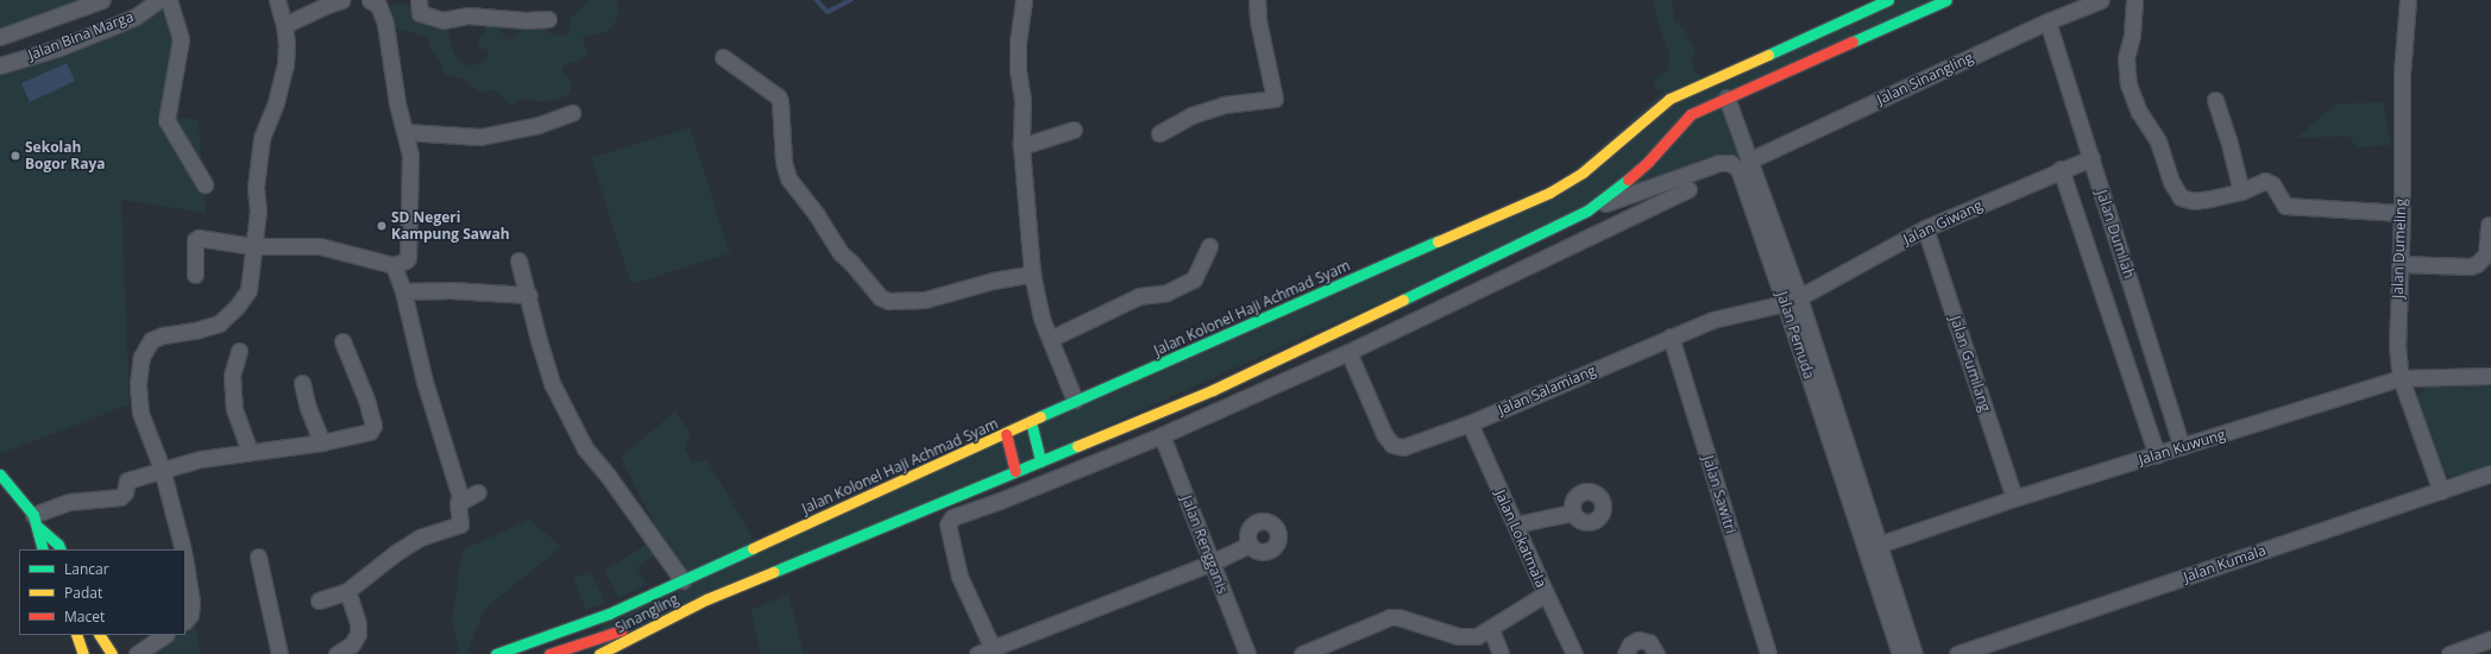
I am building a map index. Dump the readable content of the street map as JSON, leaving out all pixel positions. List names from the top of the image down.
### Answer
{
  "streets": {
    "main road": ["Jalan Kolonel Haji Achmad Syam", "Sinangling"],
    "street": [
      "Jalan Bina Marga",
      "Jalan Sinangling",
      "Jalan Giwang",
      "Jalan Dumilah",
      "Jalan Dumeling",
      "Jalan Pemuda",
      "Jalan Gumilang",
      "Jalan Salamiang",
      "Jalan Kuwung",
      "Jalan Sawitri",
      "Jalan Lokatmala",
      "Jalan Rengganis",
      "Jalan Kumala"
    ]
  },
  "crossings": [
    ["Jalan Sinangling", "Jalan Dumilah"],
    ["Jalan Sinangling", "Jalan Pemuda"],
    ["Jalan Giwang", "Jalan Dumilah"],
    ["Jalan Giwang", "Jalan Pemuda"],
    ["Jalan Giwang", "Jalan Gumilang"],
    ["Jalan Giwang", "Jalan Salamiang"],
    ["Jalan Dumilah", "Jalan Kuwung"],
    ["Jalan Dumeling", "Jalan Kuwung"],
    ["Jalan Dumeling", "Jalan Kumala"],
    ["Jalan Kolonel Haji Achmad Syam", "Jalan Pemuda"],
    ["Jalan Kolonel Haji Achmad Syam", "Sinangling"],
    ["Jalan Pemuda", "Jalan Salamiang"],
    ["Jalan Pemuda", "Jalan Kuwung"],
    ["Jalan Gumilang", "Jalan Kuwung"],
    ["Jalan Salamiang", "Jalan Sawitri"],
    ["Jalan Salamiang", "Jalan Lokatmala"]
  ],
  "places": ["Sekolah Bogor Raya", "SD Negeri Kampung Sawah"],
  "legend": ["Lancar", "Padat", "Macet"]
}
